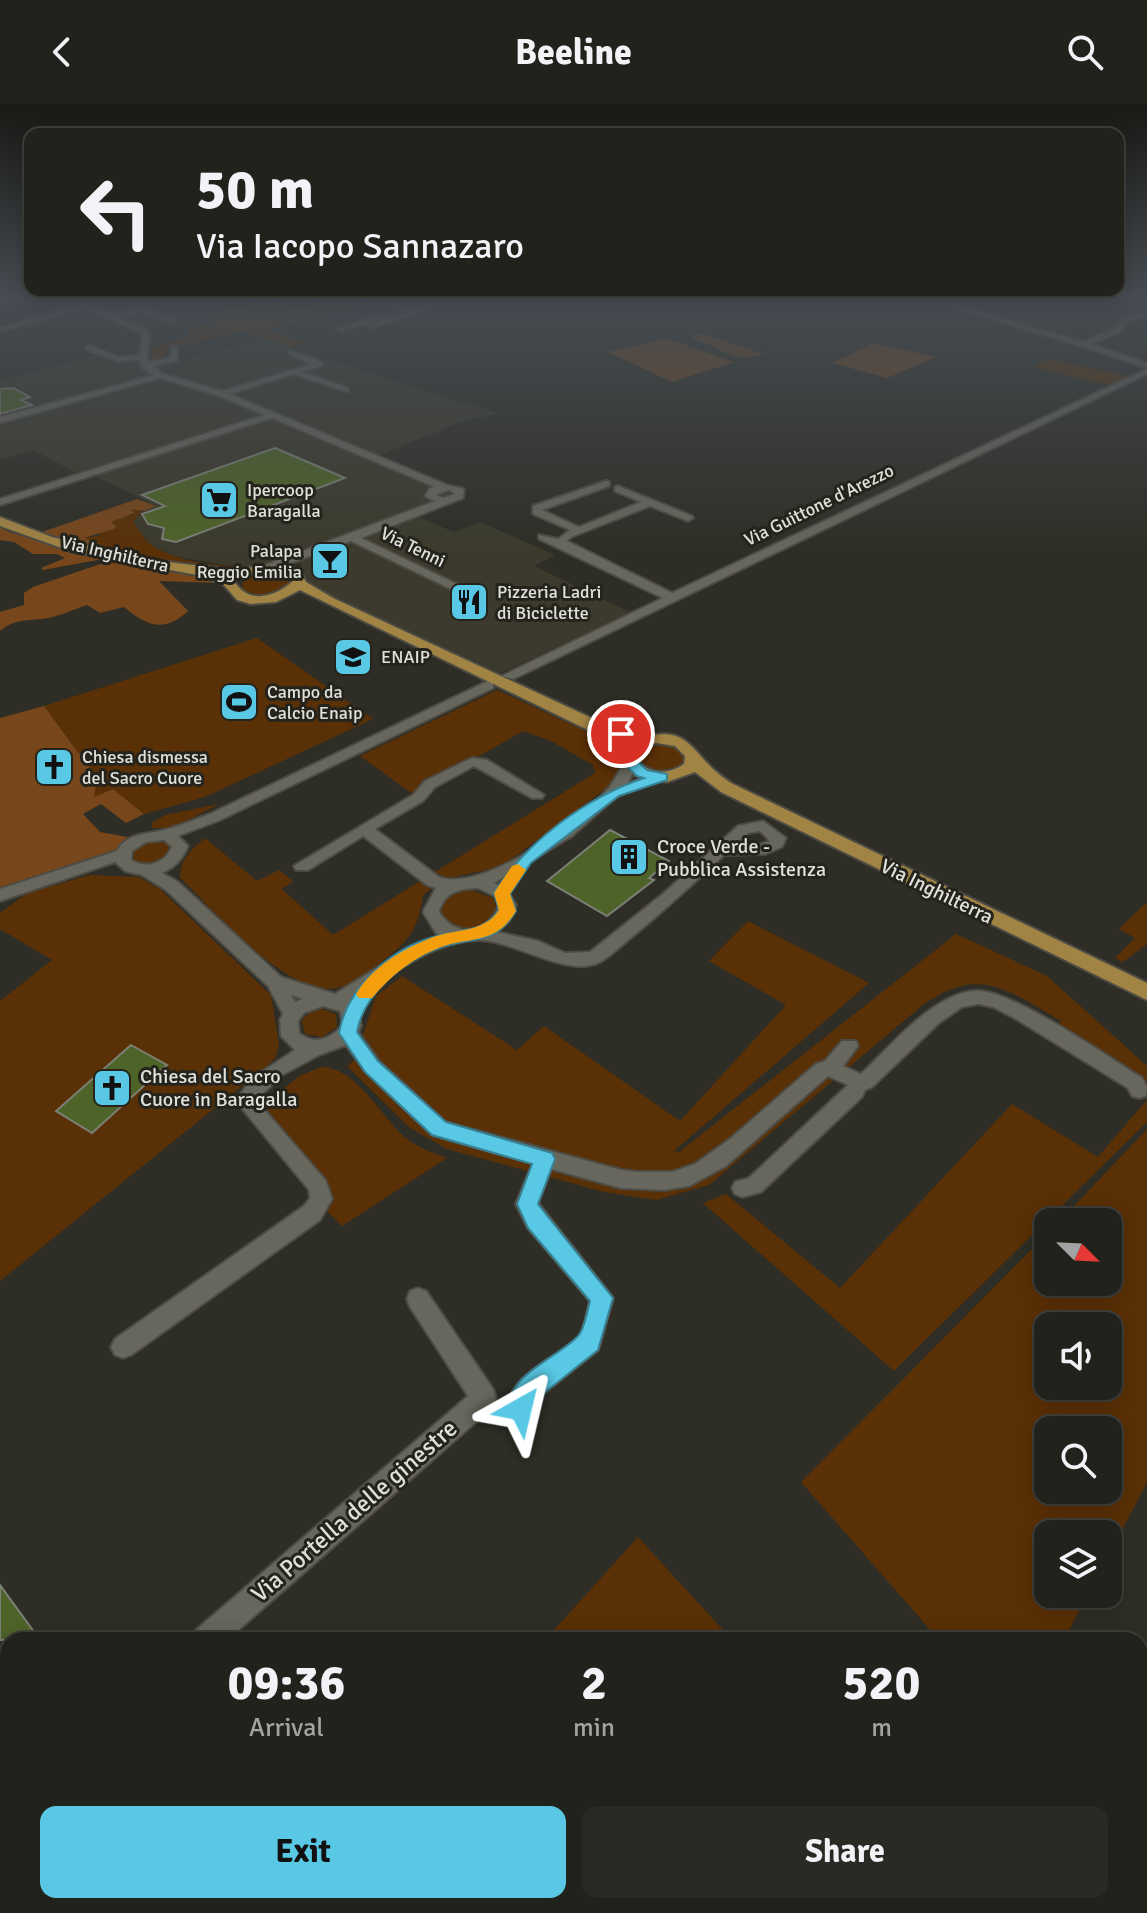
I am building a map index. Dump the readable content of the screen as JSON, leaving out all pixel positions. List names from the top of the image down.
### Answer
{
  "streets": {
    "main road": ["Via Inghilterra"],
    "street": ["Via Guittone d'Arezzo", "Via Tenni", "Via Portella delle ginestre"]
  },
  "places": {
    "supermarket": ["Ipercoop Baragalla"],
    "bar": ["Palapa Reggio Emilia"],
    "restaurant": ["Pizzeria Ladri di Biciclette"],
    "school or university": ["ENAIP"],
    "sports": ["Campo da Calcio Enaip"],
    "church": ["Chiesa dismessa del Sacro Cuore", "Chiesa del Sacro Cuore in Baragalla"],
    "building": ["Croce Verde - Pubblica Assistenza"]
  },
  "north": "bottom right",
  "page": {
    "header": "Beeline",
    "turn": ["50 m", "Via Iacopo Sannazaro"],
    "eta": [
      "09:36",
      "Arrival",
      "2",
      "min",
      "520",
      "m"
    ],
    "buttons": ["Exit", "Share"]
  }
}
